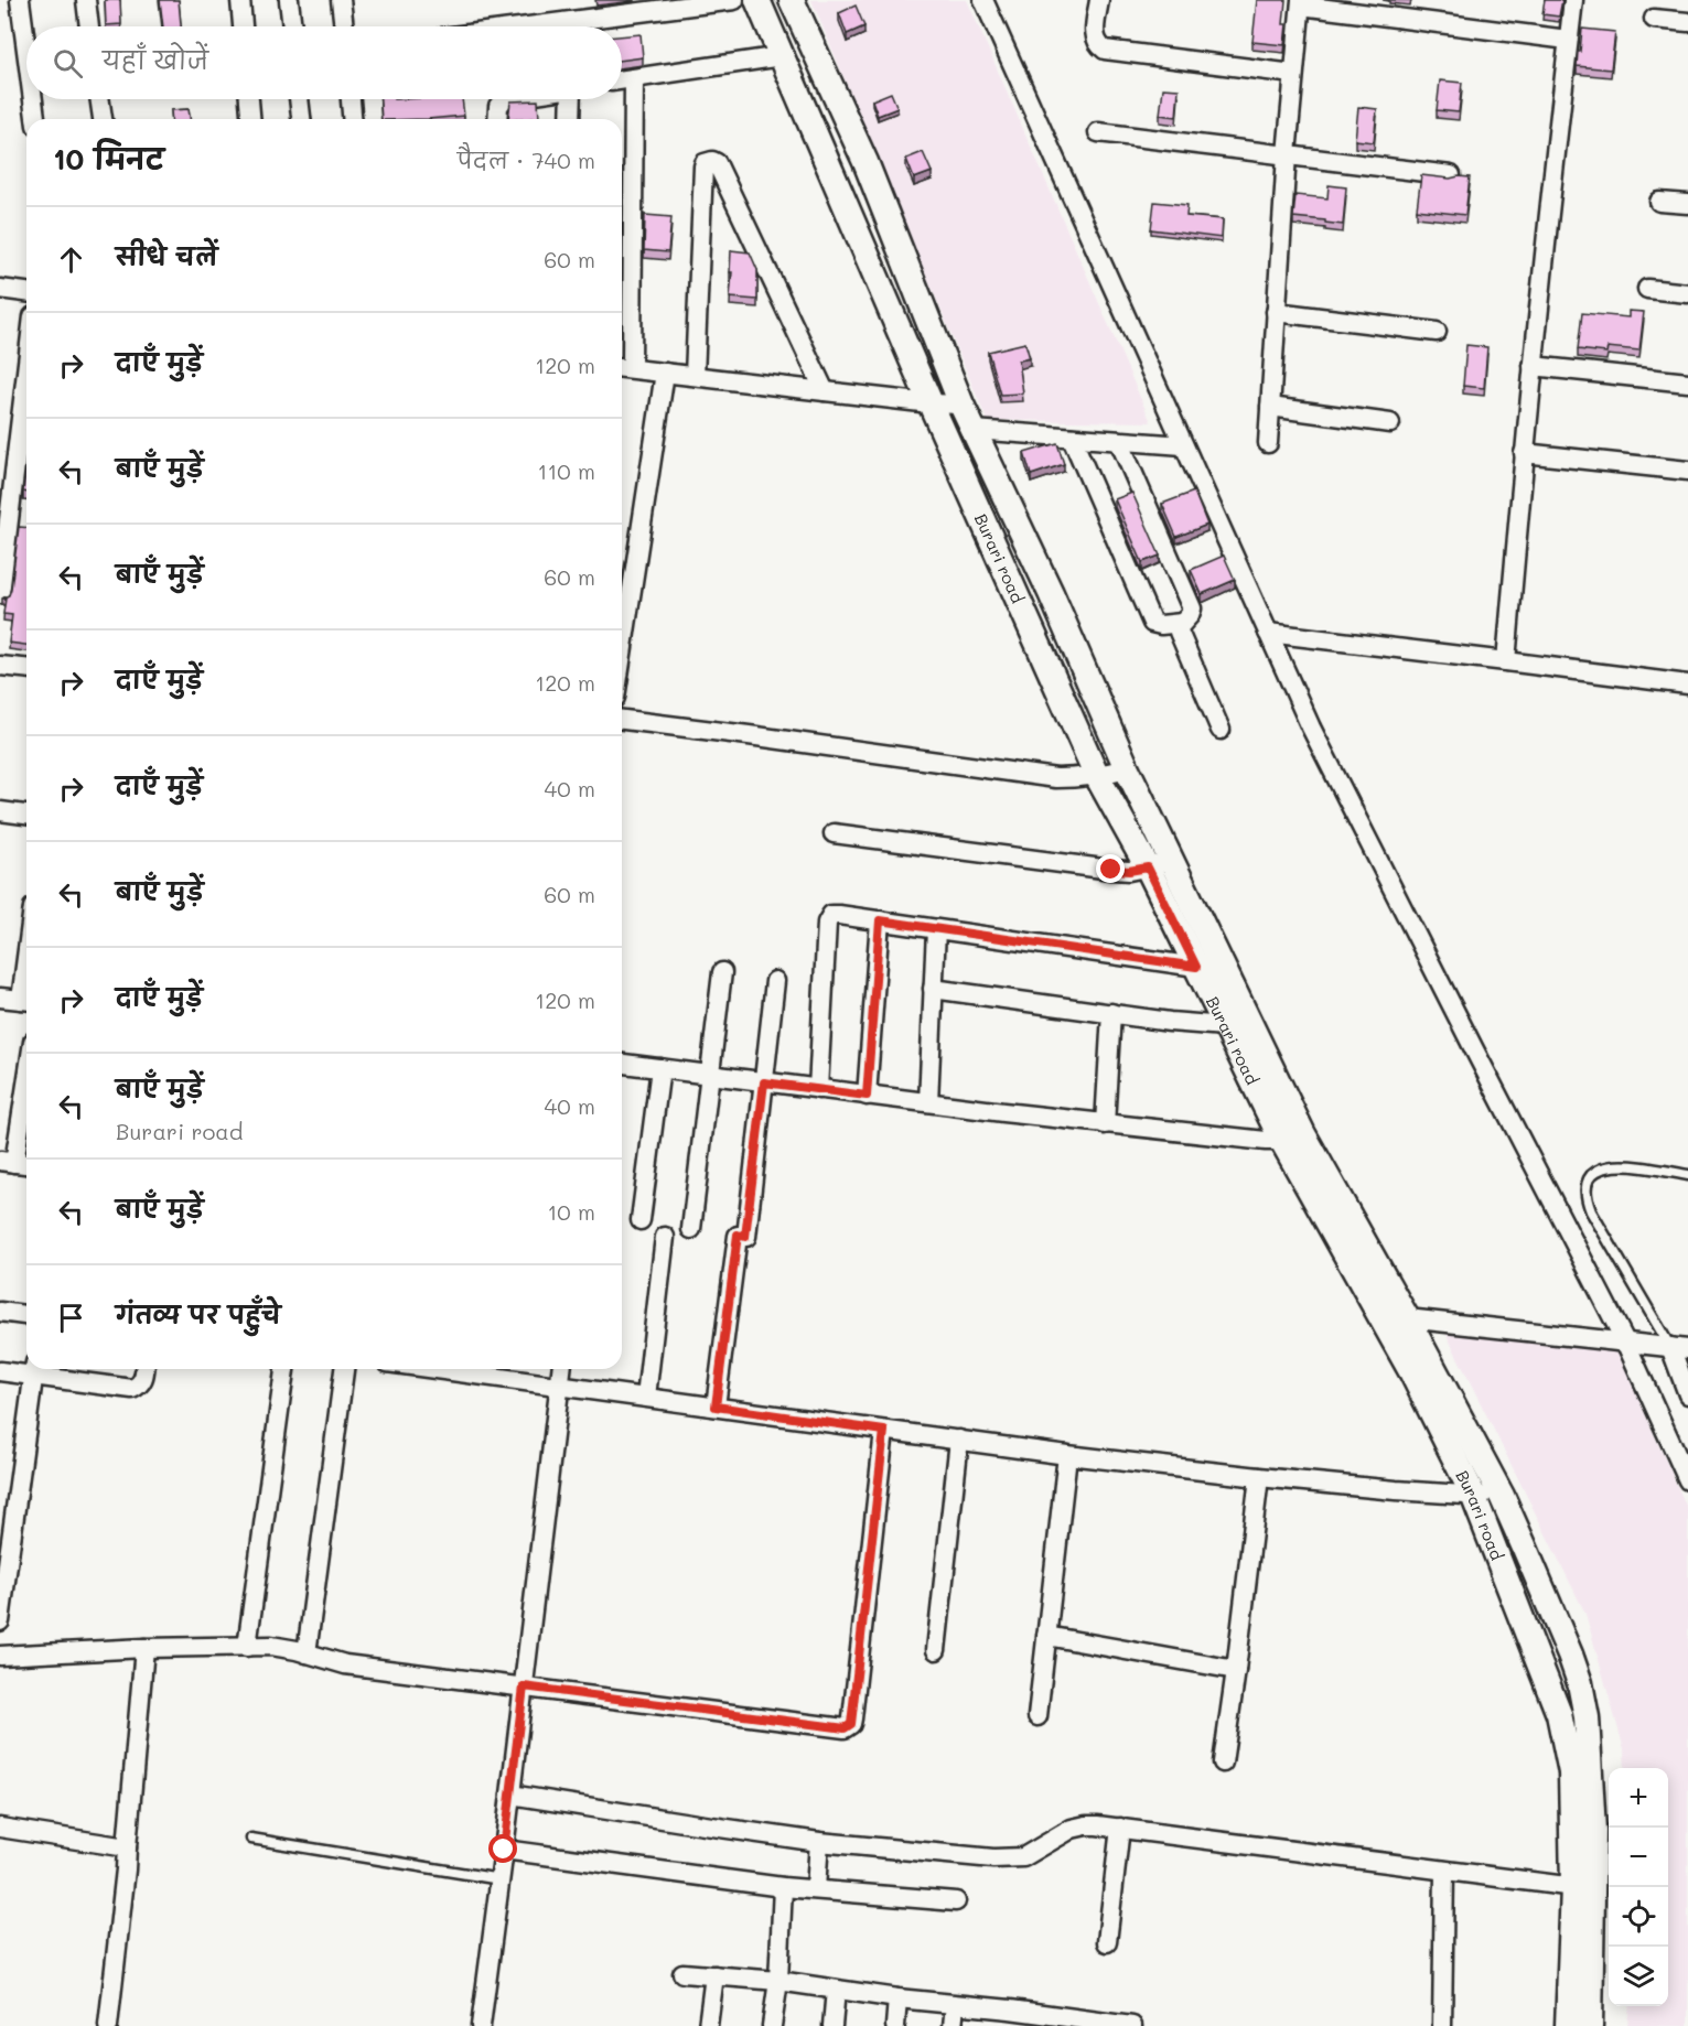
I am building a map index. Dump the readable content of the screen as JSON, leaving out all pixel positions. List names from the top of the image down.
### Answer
{
  "streets": {
    "main road": ["Burari road"]
  },
  "page": {
    "search": "यहाँ खोजें",
    "heading": ["10 मिनट", "पैदल · 740 m"],
    "list": [
      ["सीधे चलें", "60 m"],
      ["दाएँ मुड़ें", "120 m"],
      ["बाएँ मुड़ें", "110 m"],
      ["बाएँ मुड़ें", "60 m"],
      ["दाएँ मुड़ें", "120 m"],
      ["दाएँ मुड़ें", "40 m"],
      ["बाएँ मुड़ें", "60 m"],
      ["दाएँ मुड़ें", "120 m"],
      ["बाएँ मुड़ें", "Burari road", "40 m"],
      ["बाएँ मुड़ें", "10 m"],
      "गंतव्य पर पहुँचे"
    ],
    "map_buttons": ["+", "−"]
  }
}
